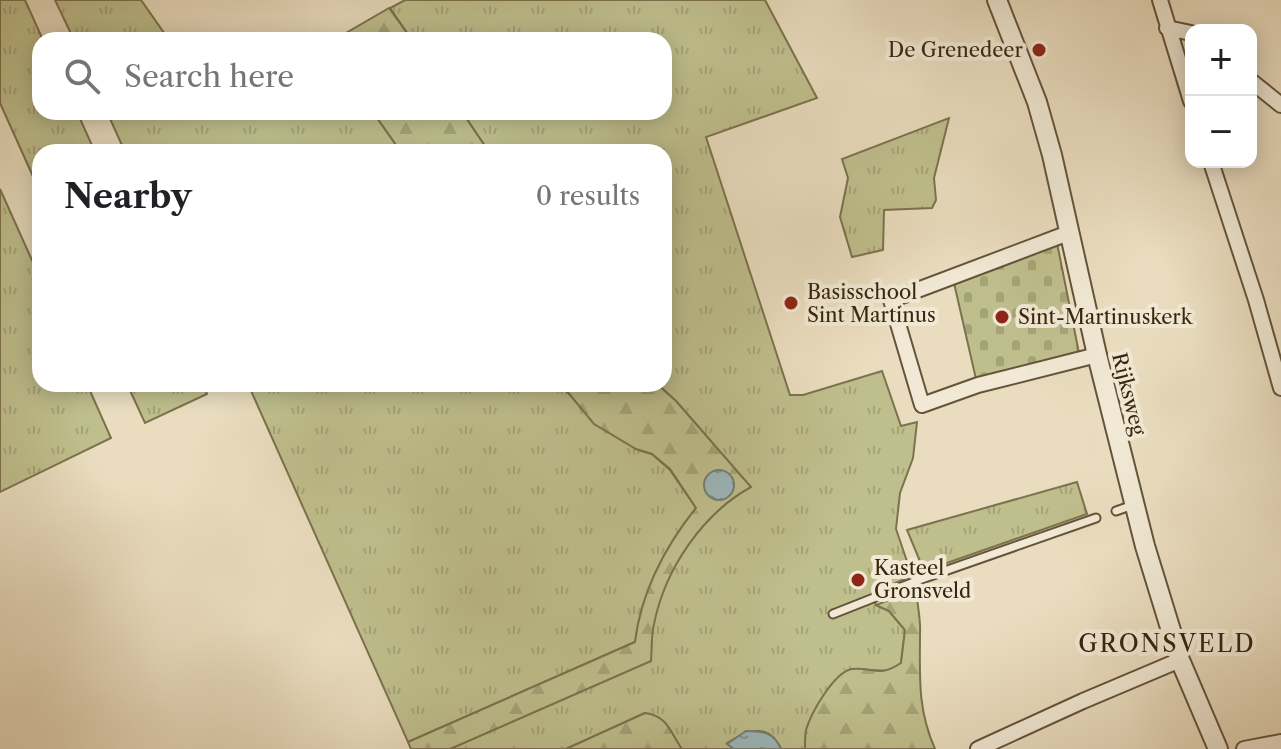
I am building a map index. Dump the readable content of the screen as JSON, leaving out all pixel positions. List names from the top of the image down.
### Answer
{
  "streets": {
    "street": ["Rijksweg"]
  },
  "districts": ["GRONSVELD"],
  "places": [
    "De Grenedeer",
    "Basisschool Sint Martinus",
    "Sint-Martinuskerk",
    "Kasteel Gronsveld"
  ],
  "page": {
    "map_buttons": ["+", "−"],
    "search": "Search here",
    "heading": ["Nearby", "0 results"]
  }
}
